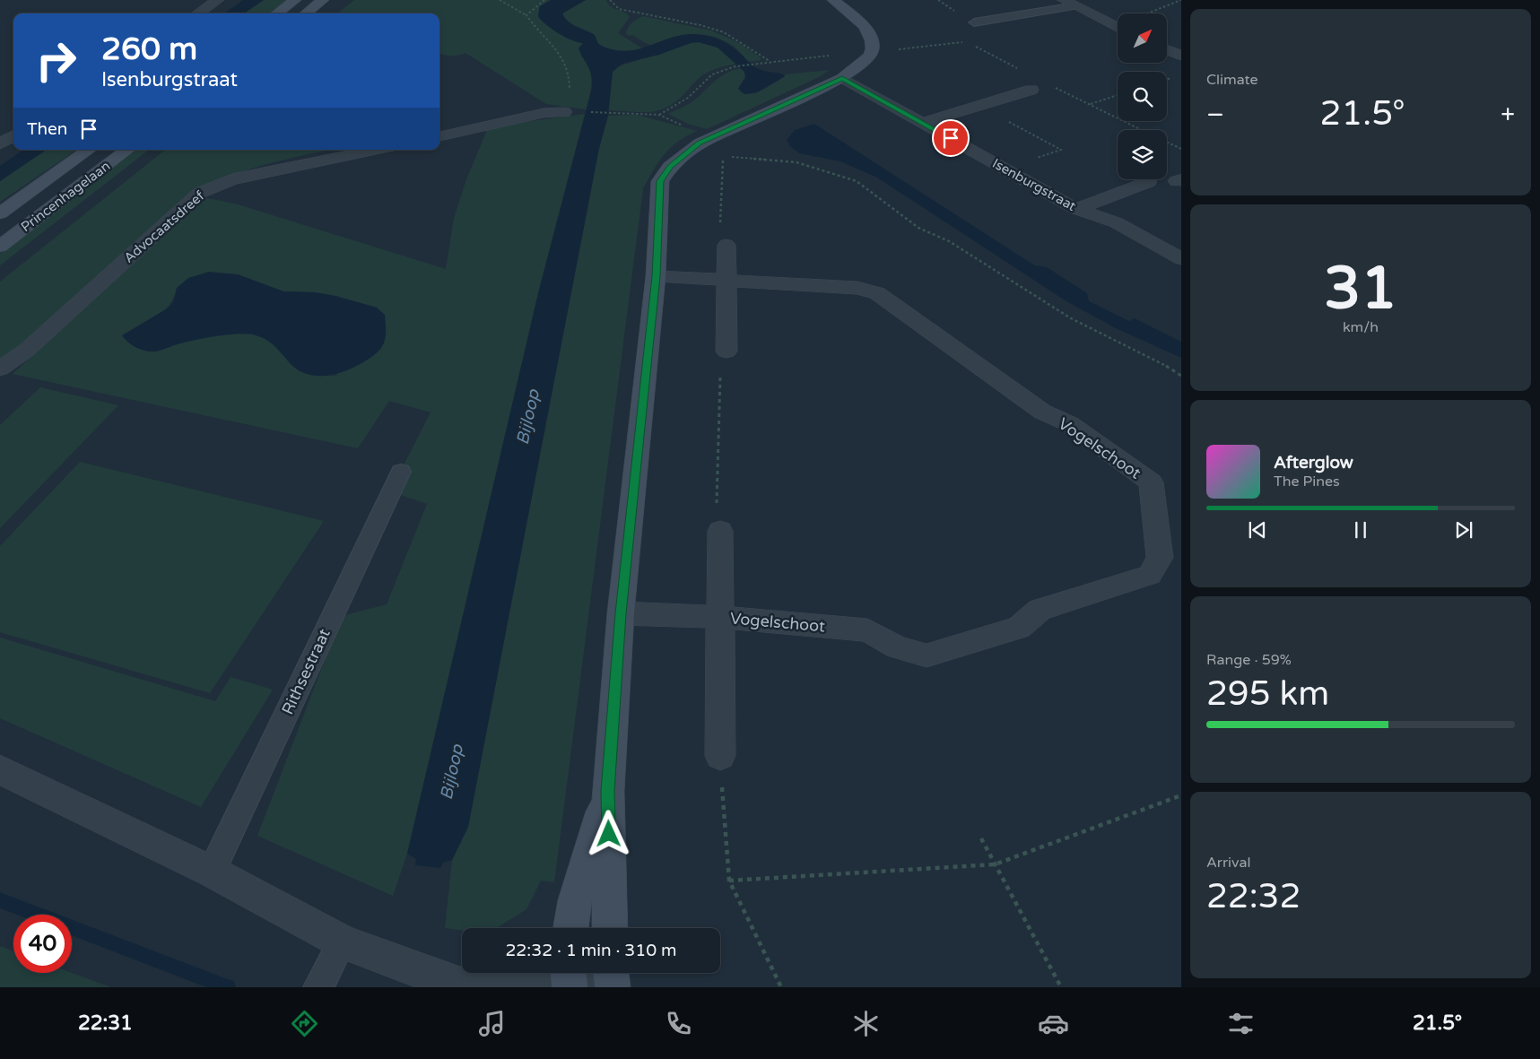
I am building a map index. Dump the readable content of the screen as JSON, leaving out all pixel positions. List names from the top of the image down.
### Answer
{
  "streets": {
    "street": [
      "Isenburgstraat",
      "Princenhagelaan",
      "Advocaatsdreef",
      "Vogelschoot"
    ],
    "lane": ["Rithsestraat"]
  },
  "water": ["Bijloop"],
  "north": "top right",
  "page": {
    "tile": [
      "Climate",
      ["31", "km/h"],
      ["Range · 59%", "295 km"],
      ["Arrival", "22:32"]
    ],
    "turn": ["260 m", "Isenburgstraat"],
    "heat": ["−", "21.5°", "+"],
    "then": "Then",
    "song": ["Afterglow", "The Pines"],
    "limit": "40",
    "trip": "22:32 · 1 min · 310 m",
    "tabs": ["22:31", "21.5°"]
  }
}
